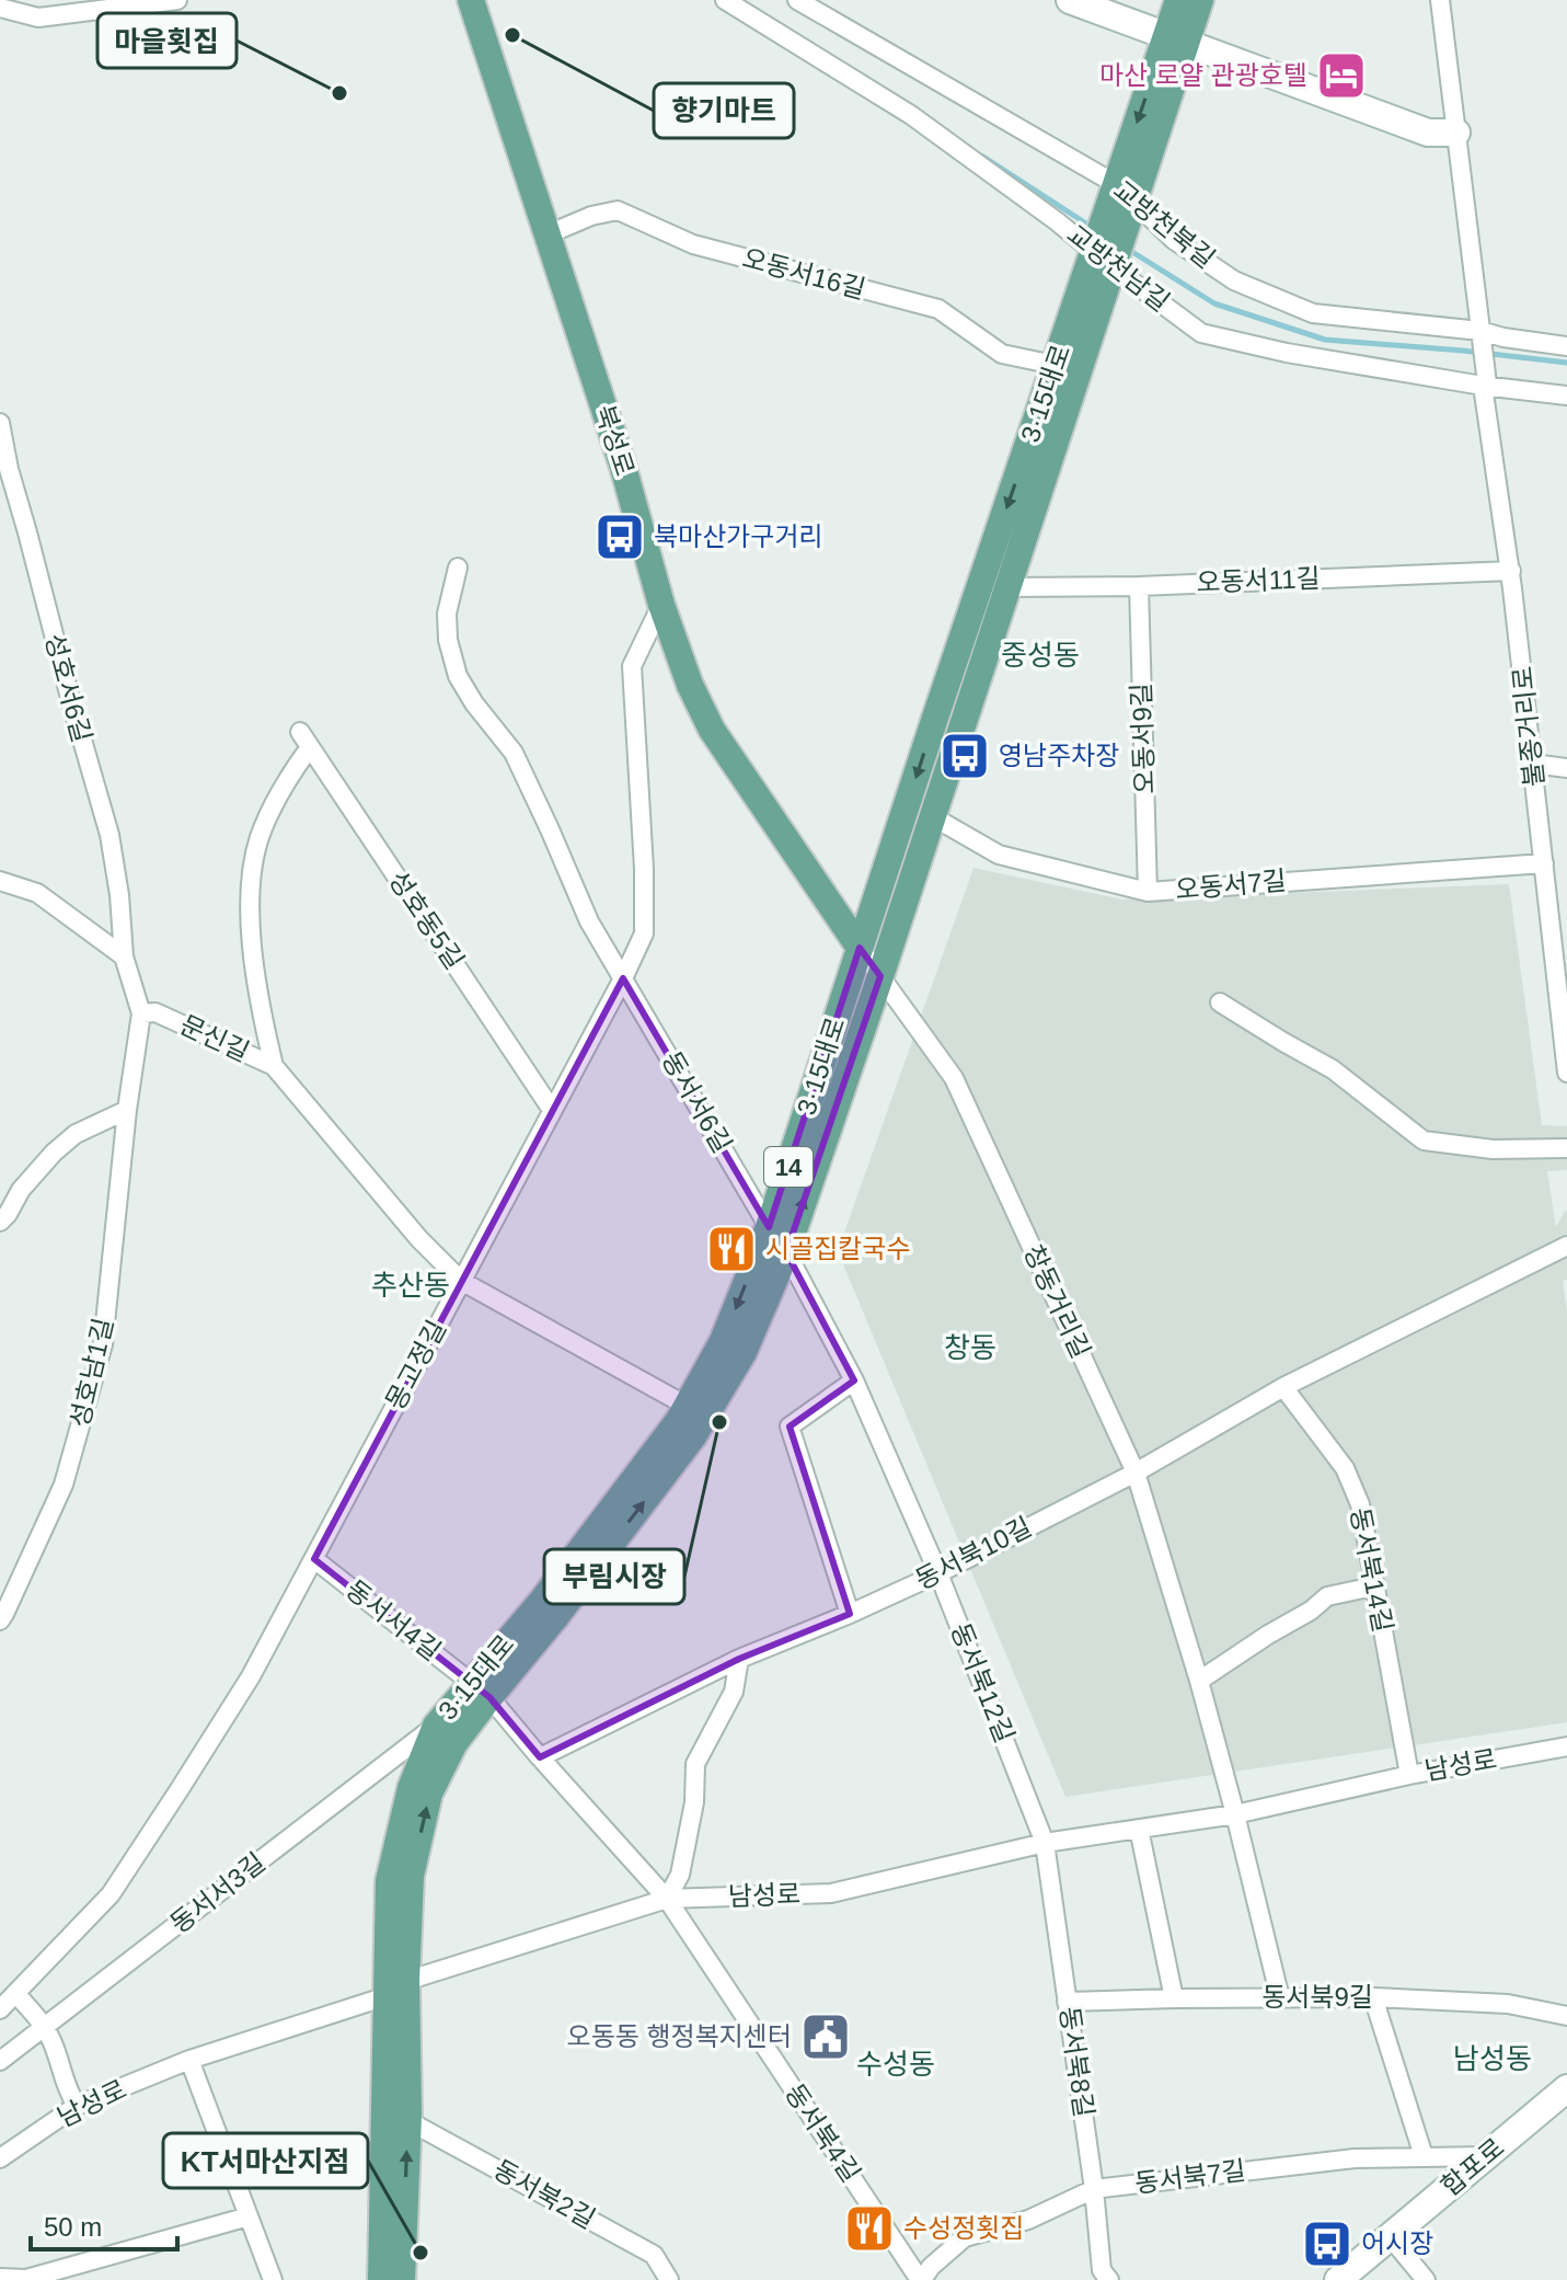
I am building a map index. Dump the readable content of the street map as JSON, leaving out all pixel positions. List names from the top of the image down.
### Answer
{
  "streets": {
    "main road": ["3·15대로", "북성로", "14"],
    "street": [
      "교방천북길",
      "교방천남길",
      "오동서16길",
      "오동서11길",
      "성호서6길",
      "불종거리로",
      "오동서9길",
      "오동서7길",
      "성호동5길",
      "문신길",
      "동서서6길",
      "창동거리길",
      "몽고정길",
      "성호남1길",
      "동서북10길",
      "동서북14길",
      "동서서4길",
      "동서북12길",
      "남성로",
      "동서서3길",
      "동서북9길",
      "동서북8길",
      "동서북4길",
      "합포로",
      "동서북7길",
      "동서북2길"
    ]
  },
  "crossings": [
    ["교방천북길", "3·15대로"],
    ["교방천북길", "불종거리로"],
    ["교방천남길", "3·15대로"],
    ["교방천남길", "불종거리로"],
    ["오동서16길", "3·15대로"],
    ["오동서16길", "북성로"],
    ["3·15대로", "북성로"],
    ["3·15대로", "오동서11길"],
    ["3·15대로", "오동서7길"],
    ["3·15대로", "문신길"],
    ["3·15대로", "동서서6길"],
    ["3·15대로", "창동거리길"],
    ["3·15대로", "동서서4길"],
    ["3·15대로", "동서북12길"],
    ["3·15대로", "남성로"],
    ["3·15대로", "동서서3길"],
    ["3·15대로", "동서북2길"],
    ["북성로", "창동거리길"],
    ["북성로", "몽고정길"],
    ["오동서11길", "불종거리로"],
    ["오동서11길", "오동서9길"],
    ["성호서6길", "문신길"],
    ["불종거리로", "오동서7길"],
    ["오동서9길", "오동서7길"],
    ["성호동5길", "문신길"],
    ["성호동5길", "몽고정길"],
    ["문신길", "몽고정길"],
    ["문신길", "성호남1길"],
    ["동서서6길", "몽고정길"],
    ["창동거리길", "동서북10길"],
    ["창동거리길", "남성로"],
    ["창동거리길", "동서북9길"],
    ["몽고정길", "동서서4길"],
    ["동서북10길", "동서북14길"],
    ["동서북10길", "동서서4길"],
    ["동서북10길", "동서북12길"],
    ["동서북14길", "남성로"],
    ["동서북12길", "남성로"],
    ["동서북12길", "동서북8길"],
    ["남성로", "동서북8길"],
    ["남성로", "동서북4길"],
    ["동서북9길", "동서북8길"],
    ["동서북8길", "동서북7길"],
    ["동서북4길", "동서북7길"],
    ["합포로", "동서북7길"]
  ],
  "districts": [
    "중성동",
    "추산동",
    "창동",
    "남성동",
    "수성동"
  ],
  "places": {
    "other": [
      "향기마트",
      "마을횟집",
      "부림시장",
      "KT서마산지점"
    ],
    "hotel": ["마산 로얄 관광호텔"],
    "bus stop": ["북마산가구거리", "영남주차장", "어시장"],
    "restaurant": ["시골집칼국수", "수성정횟집"],
    "public building": ["오동동 행정복지센터"]
  },
  "scale_bar": "50 m"
}
